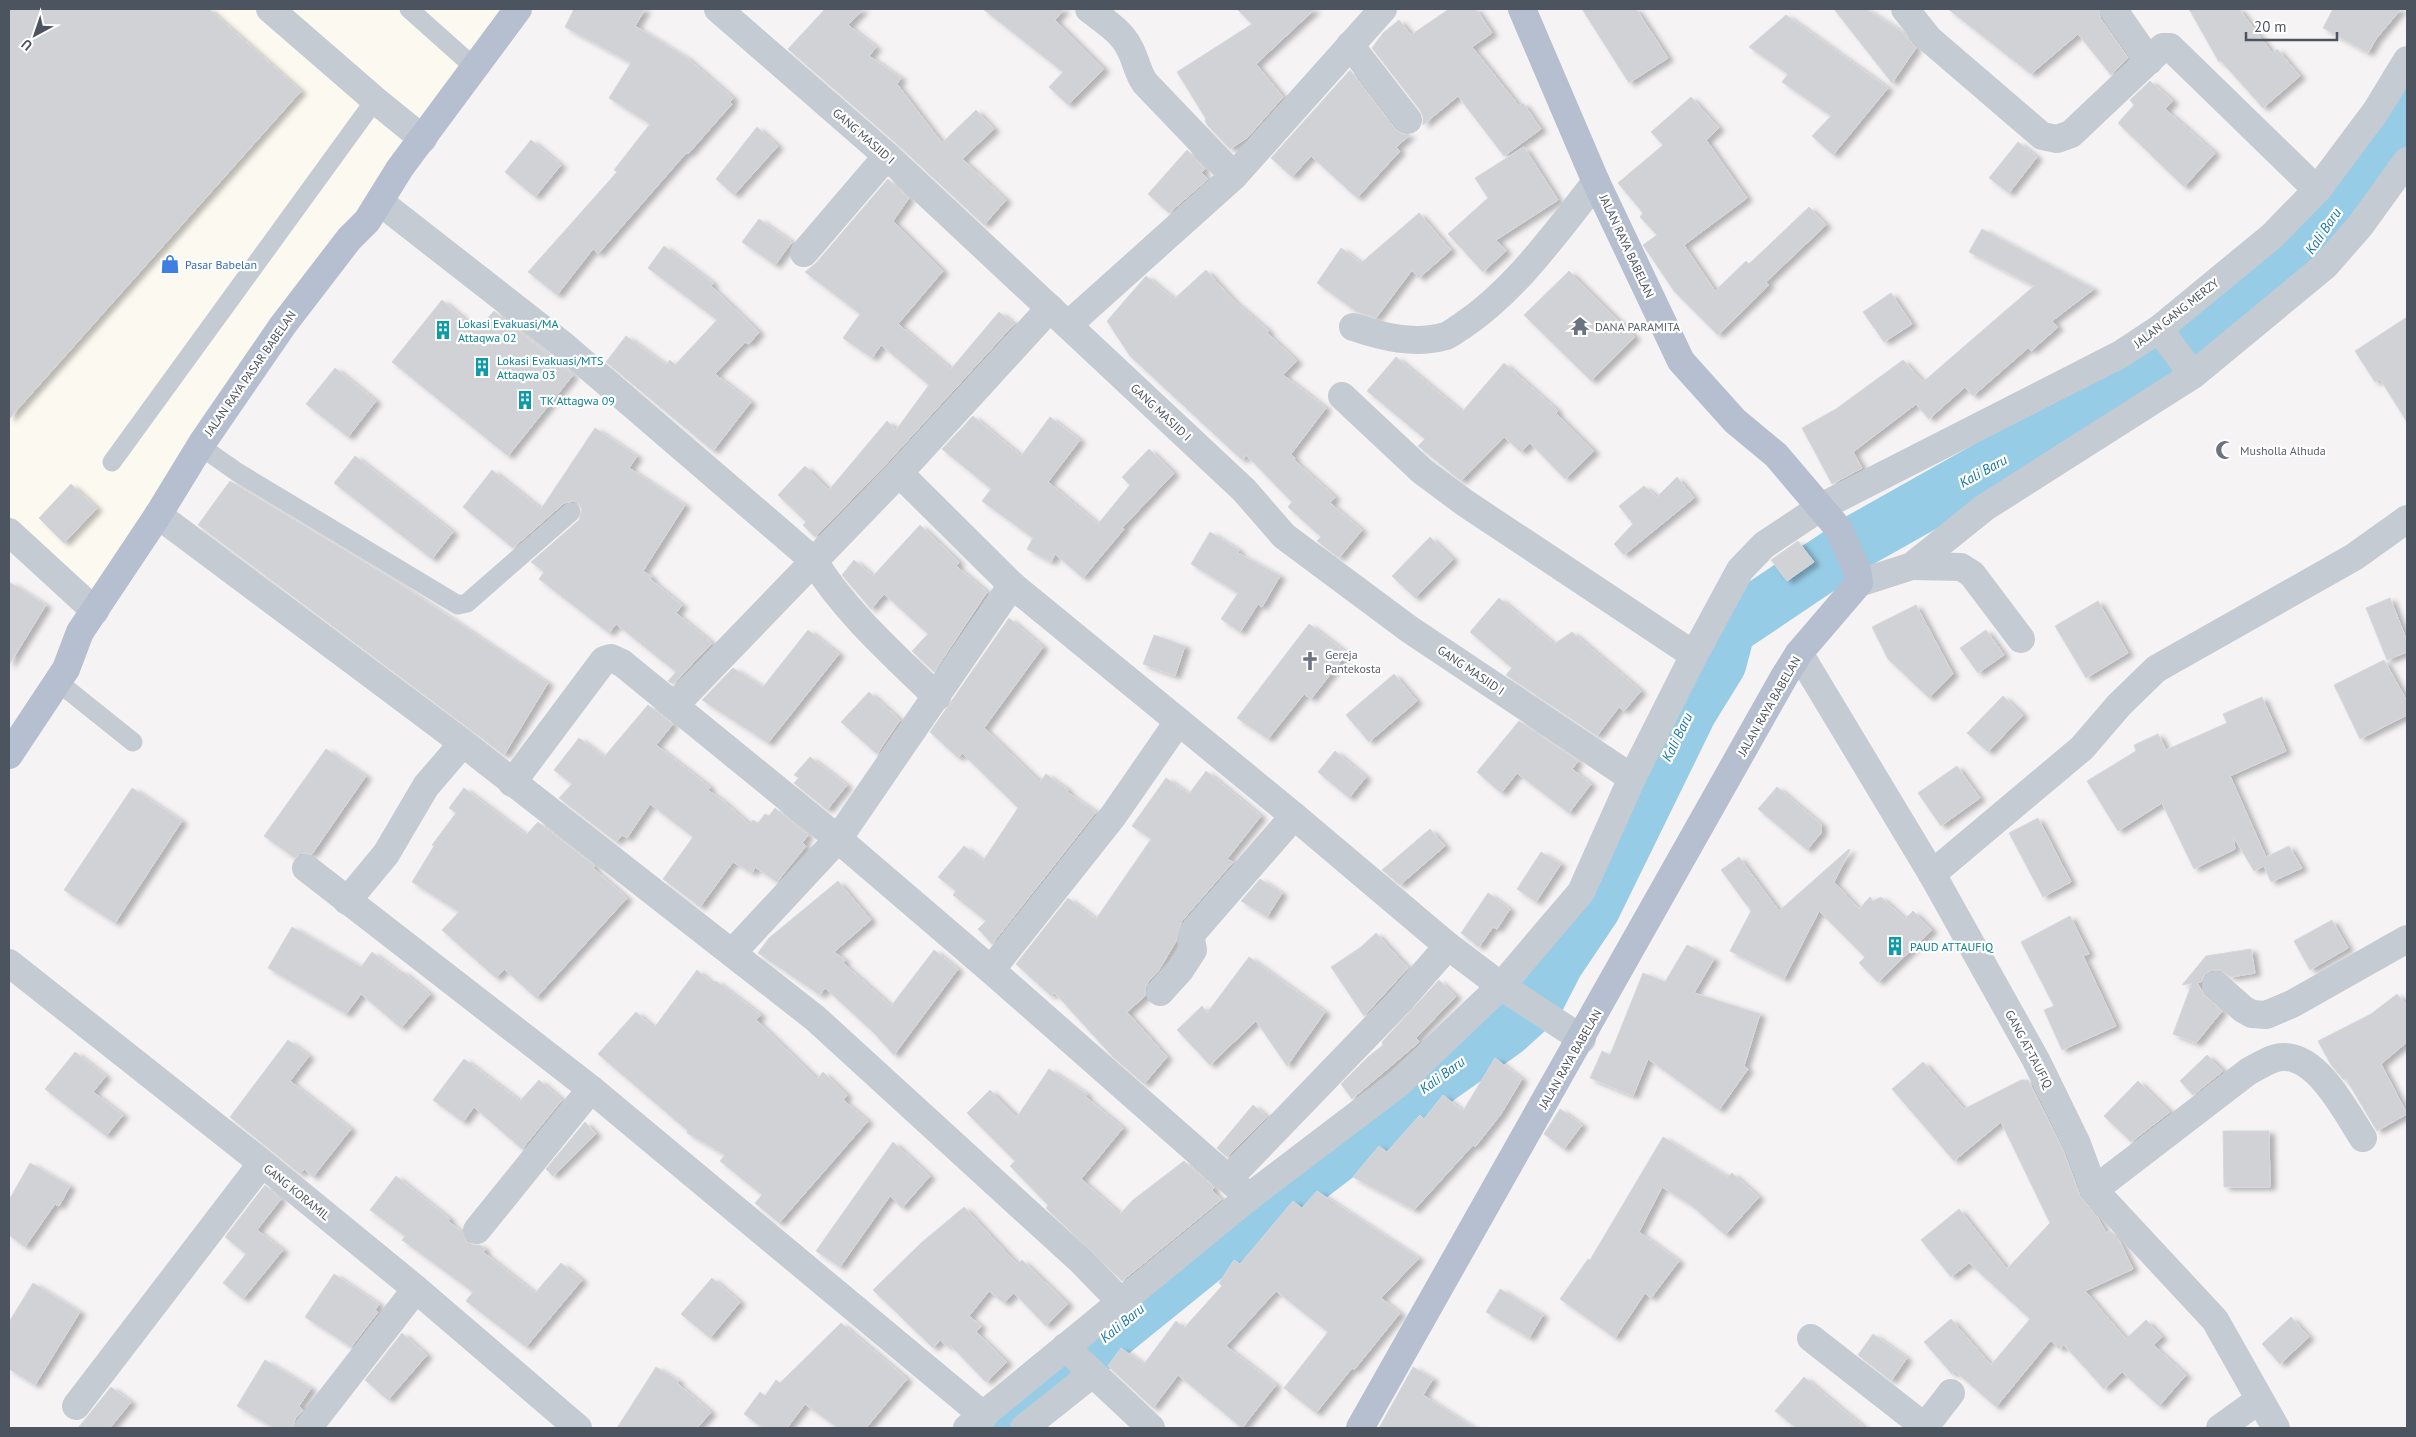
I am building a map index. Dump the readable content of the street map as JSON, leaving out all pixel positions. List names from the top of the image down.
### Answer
{
  "streets": {
    "main road": ["JALAN RAYA BABELAN", "JALAN RAYA PASAR BABELAN"],
    "street": [
      "GANG MASJID I",
      "JALAN GANG MERZY",
      "GANG AT-TAUFIQ",
      "GANG KORAMIL"
    ]
  },
  "crossings": [
    ["GANG MASJID I", "JALAN GANG MERZY"],
    ["JALAN RAYA BABELAN", "JALAN GANG MERZY"],
    ["JALAN RAYA BABELAN", "GANG AT-TAUFIQ"]
  ],
  "water": ["Kali Baru"],
  "places": {
    "shop": ["Pasar Babelan"],
    "temple": ["DANA PARAMITA"],
    "building": [
      "Lokasi Evakuasi/MA Attaqwa 02",
      "Lokasi Evakuasi/MTS Attaqwa 03",
      "TK Attagwa 09",
      "PAUD ATTAUFIQ"
    ],
    "mosque": ["Musholla Alhuda"],
    "church": ["Gereja Pantekosta"]
  },
  "scale_bar": "20 m",
  "north": "bottom left"
}
